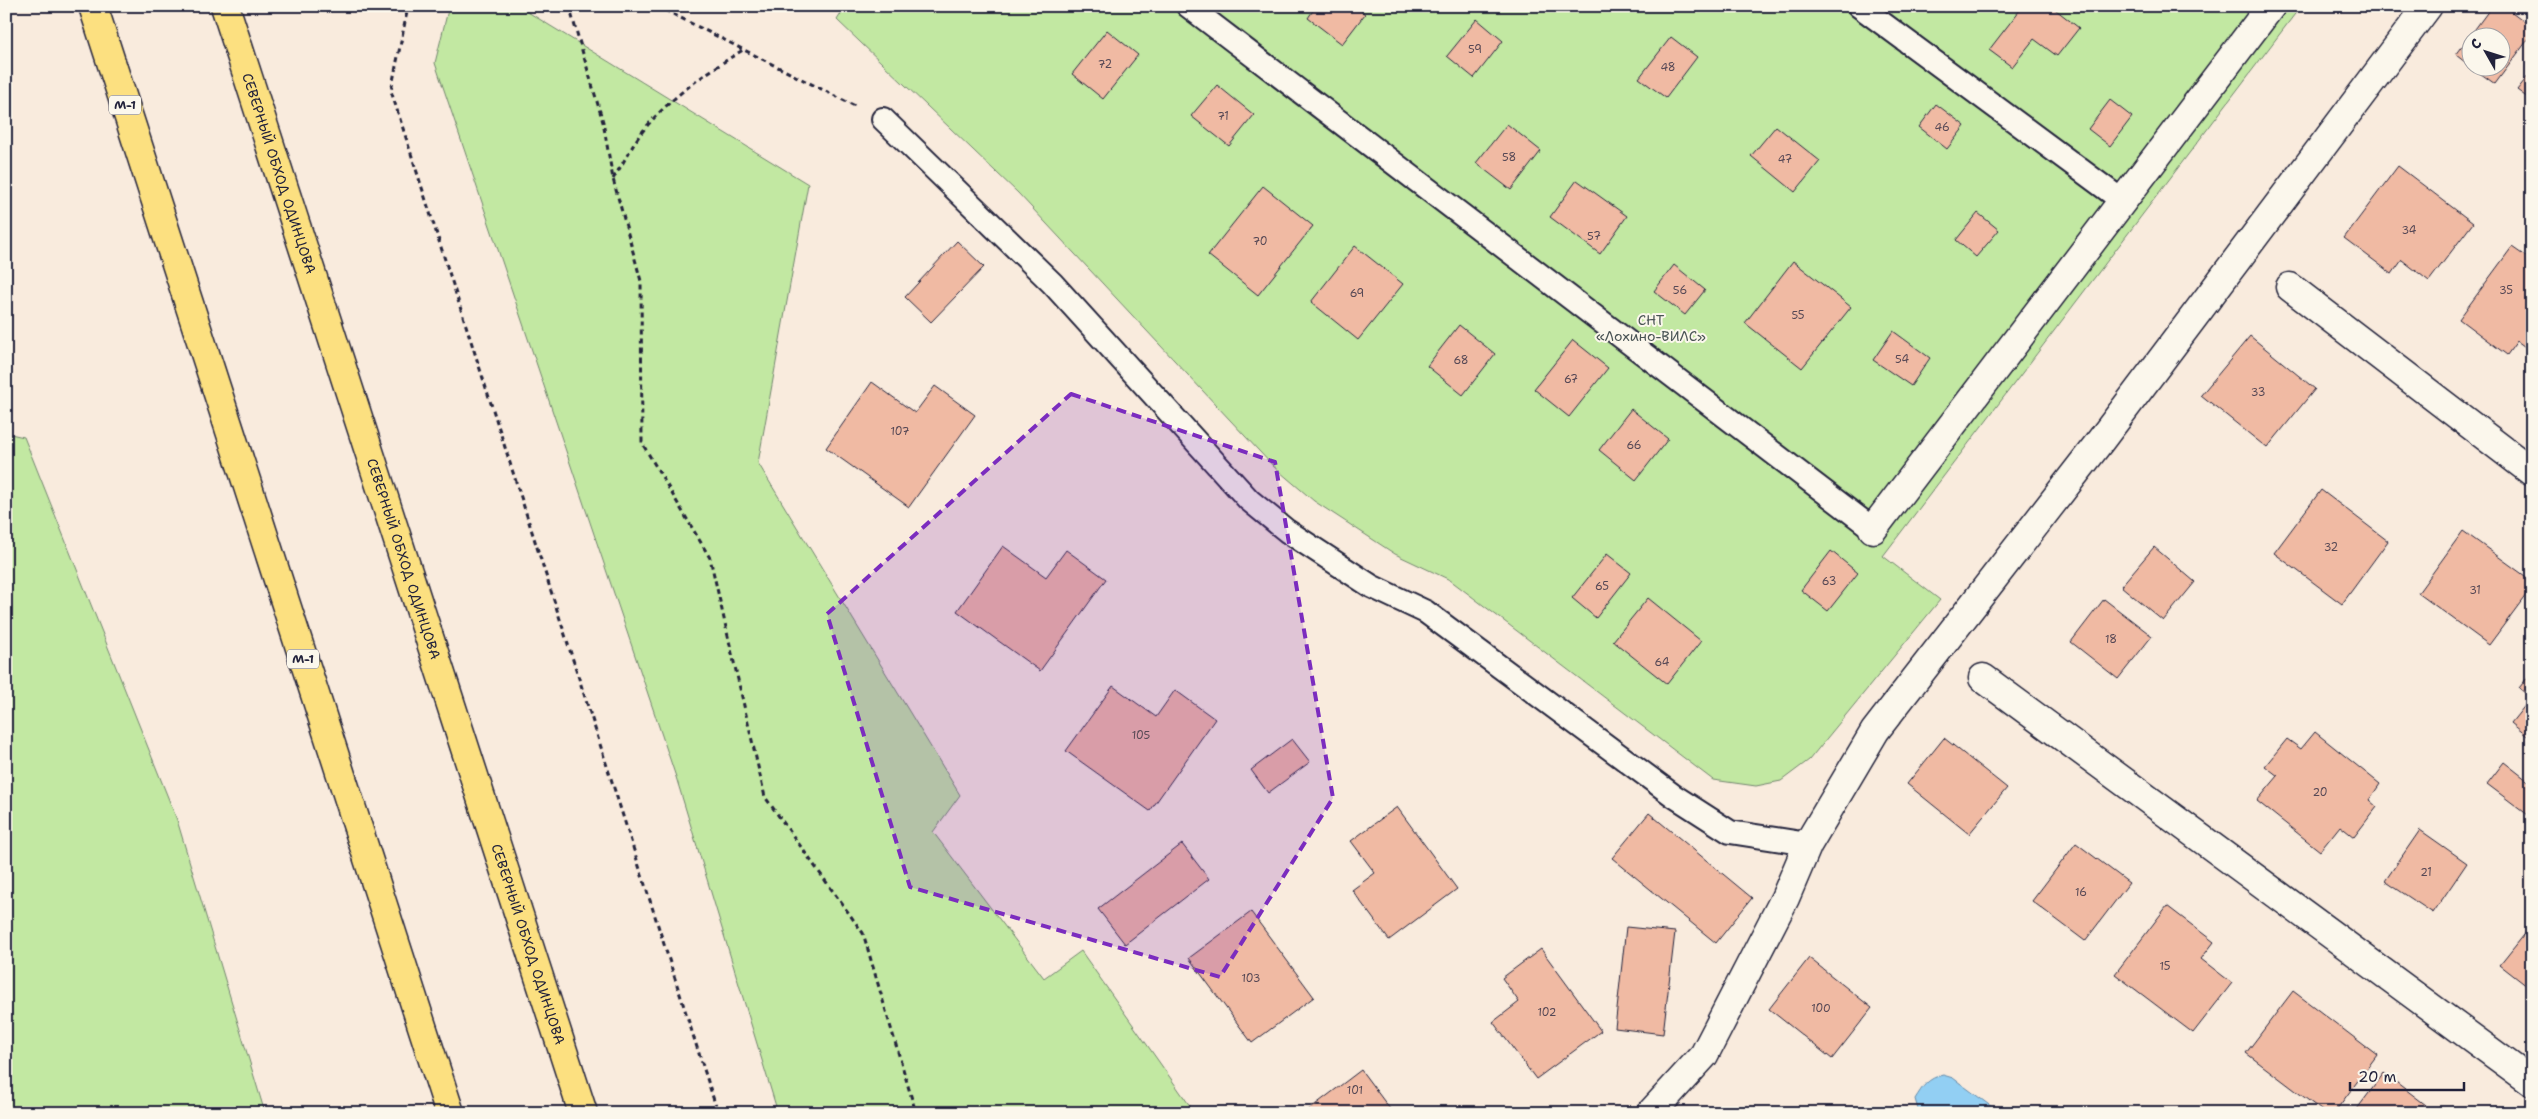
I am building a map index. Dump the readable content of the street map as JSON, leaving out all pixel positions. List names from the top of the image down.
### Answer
{
  "streets": {
    "highway": ["М-1", "СЕВЕРНЫЙ ОБХОД ОДИНЦОВА"]
  },
  "parks": ["СНТ «Лохино-ВИЛС»"],
  "house_numbers": [
    "59",
    "72",
    "48",
    "71",
    "46",
    "58",
    "47",
    "34",
    "57",
    "70",
    "56",
    "35",
    "69",
    "55",
    "54",
    "68",
    "67",
    "33",
    "107",
    "66",
    "32",
    "63",
    "65",
    "31",
    "18",
    "64",
    "105",
    "20",
    "21",
    "16",
    "15",
    "103",
    "100",
    "102",
    "101"
  ],
  "scale_bar": "20 m",
  "north": "top left"
}
